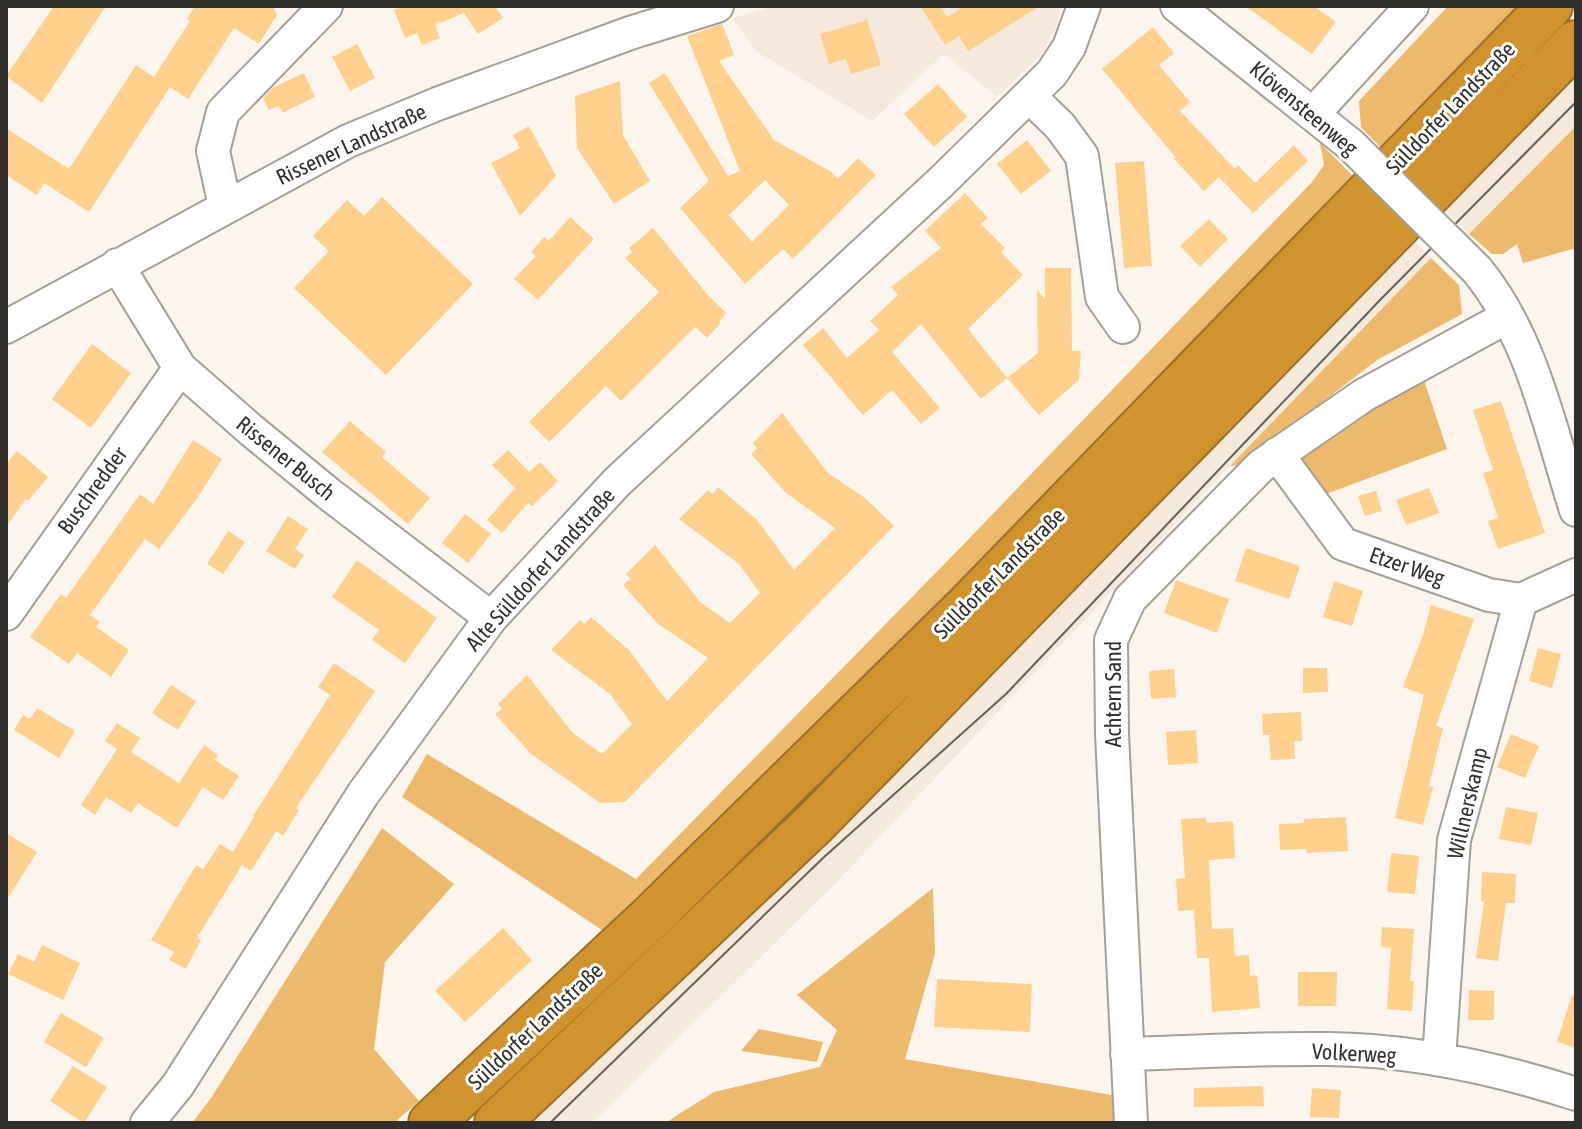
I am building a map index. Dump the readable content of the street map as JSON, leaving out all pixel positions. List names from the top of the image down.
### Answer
{
  "streets": {
    "highway": ["Sülldorfer Landstraße"],
    "street": [
      "Klövensteenweg",
      "Rissener Landstraße",
      "Rissener Busch",
      "Buschredder",
      "Etzer Weg",
      "Alte Sülldorfer Landstraße",
      "Achtern Sand",
      "Willnerskamp",
      "Volkerweg"
    ]
  },
  "crossings": [
    ["Klövensteenweg", "Achtern Sand"],
    ["Rissener Landstraße", "Rissener Busch"],
    ["Rissener Busch", "Buschredder"],
    ["Rissener Busch", "Alte Sülldorfer Landstraße"],
    ["Etzer Weg", "Achtern Sand"],
    ["Etzer Weg", "Willnerskamp"],
    ["Achtern Sand", "Volkerweg"],
    ["Willnerskamp", "Volkerweg"]
  ]
}
